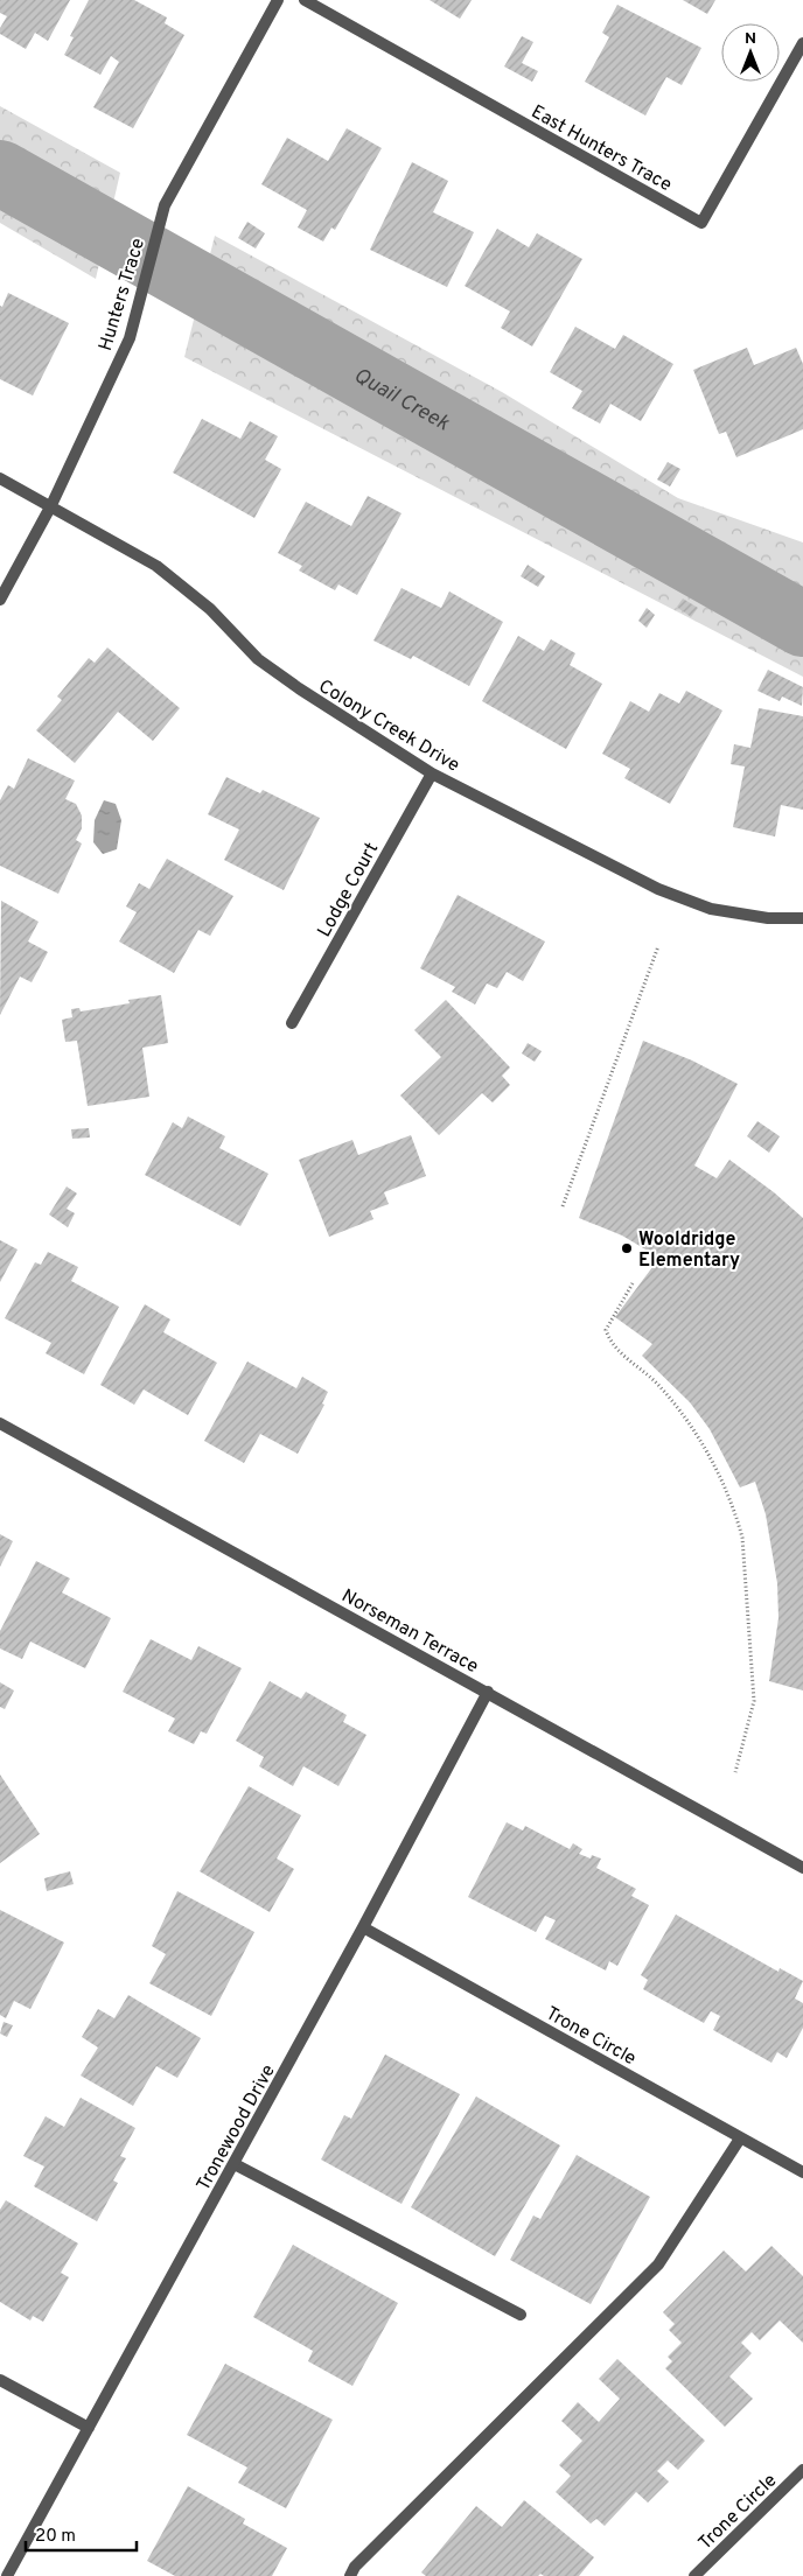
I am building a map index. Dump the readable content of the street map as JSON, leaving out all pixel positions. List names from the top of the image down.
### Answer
{
  "streets": {
    "street": [
      "East Hunters Trace",
      "Hunters Trace",
      "Colony Creek Drive",
      "Lodge Court",
      "Norseman Terrace",
      "Trone Circle",
      "Tronewood Drive"
    ]
  },
  "crossings": [
    ["Hunters Trace", "Colony Creek Drive"],
    ["Colony Creek Drive", "Lodge Court"],
    ["Norseman Terrace", "Tronewood Drive"],
    ["Trone Circle", "Tronewood Drive"]
  ],
  "water": ["Quail Creek"],
  "places": ["Wooldridge Elementary"],
  "scale_bar": "20 m",
  "north": "top"
}
